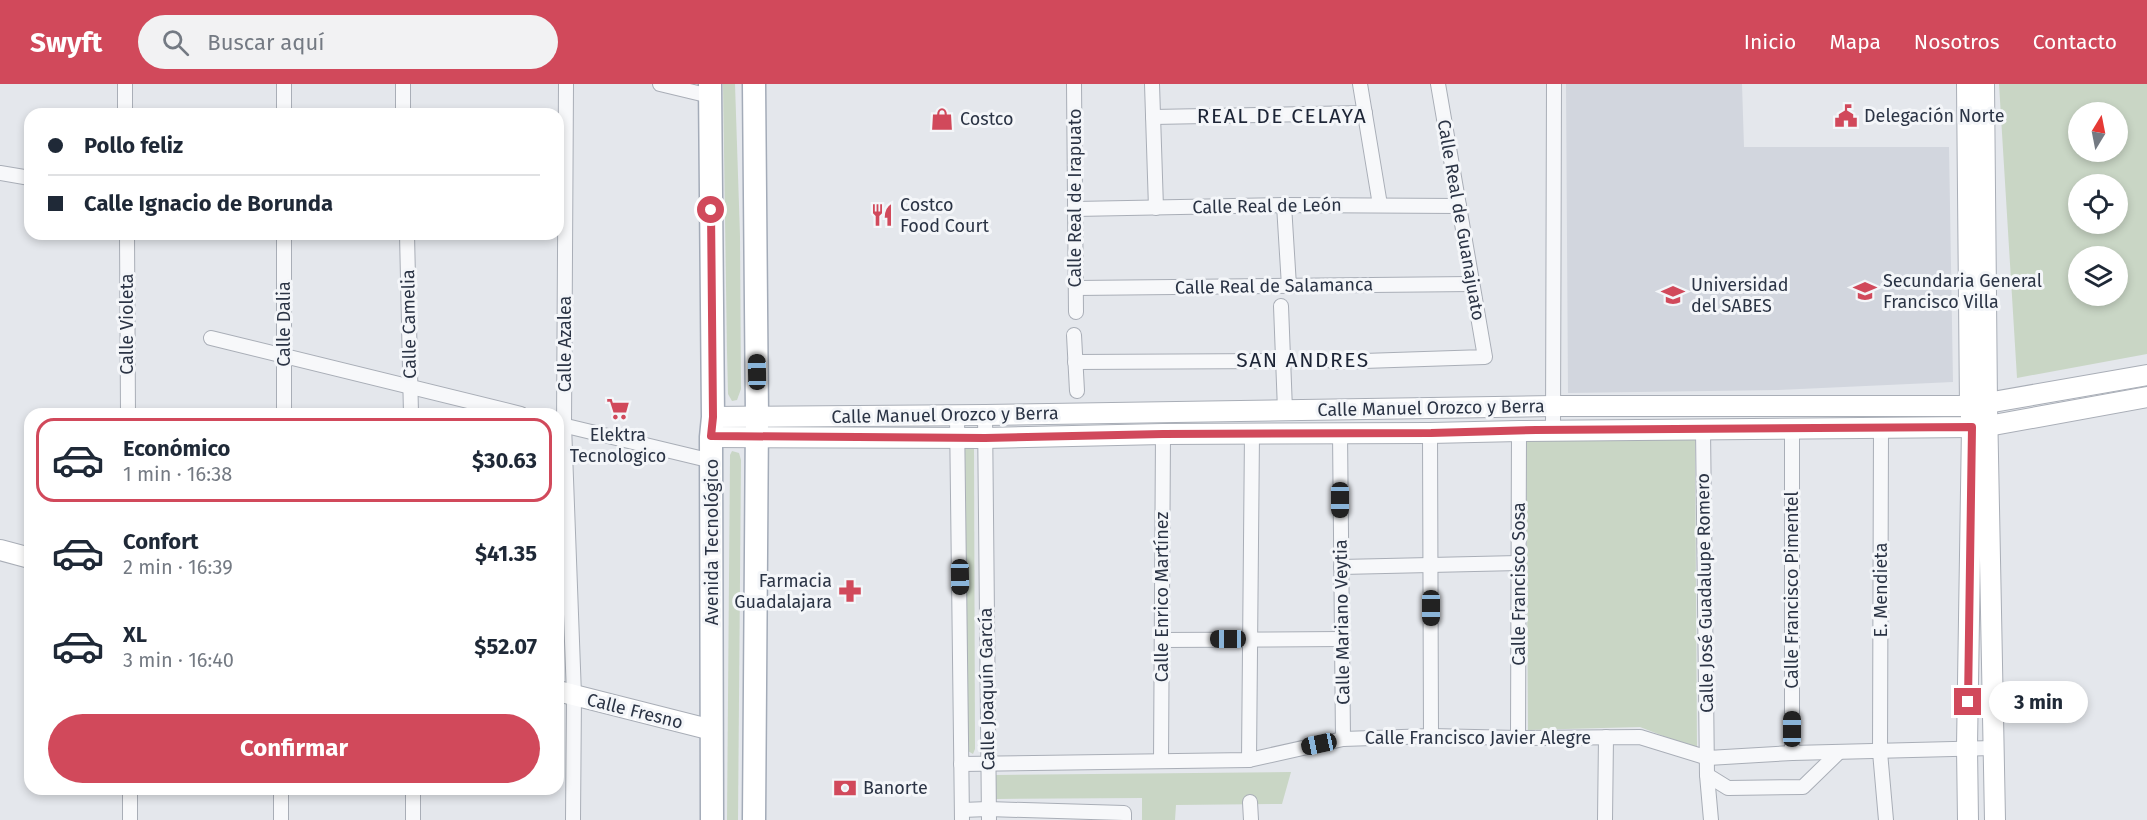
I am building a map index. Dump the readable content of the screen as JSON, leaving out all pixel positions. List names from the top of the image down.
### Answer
{
  "streets": {
    "main road": ["Avenida Tecnológico"],
    "street": [
      "Calle Real de Irapuato",
      "Calle Real de León",
      "Calle Real de Guanajuato",
      "Calle Real de Salamanca",
      "Calle Violeta",
      "Calle Dalia",
      "Calle Camelia",
      "Calle Azalea",
      "Calle Manuel Orozco y Berra",
      "Calle Francisco Sosa",
      "Calle Francisco Pimentel",
      "E. Mendieta",
      "Calle José Guadalupe Romero",
      "Calle Enrico Martínez",
      "Calle Mariano Veytia",
      "Calle Joaquín García",
      "Calle Fresno",
      "Calle Francisco Javier Alegre"
    ]
  },
  "crossings": [
    ["Calle Real de Irapuato", "Calle Real de León"],
    ["Calle Real de Irapuato", "Calle Real de Salamanca"],
    ["Calle Real de León", "Calle Real de Guanajuato"],
    ["Calle Real de Guanajuato", "Calle Real de Salamanca"],
    ["Calle Azalea", "Calle Fresno"],
    ["Calle Manuel Orozco y Berra", "Avenida Tecnológico"],
    ["Calle Manuel Orozco y Berra", "Calle Francisco Sosa"],
    ["Calle Manuel Orozco y Berra", "Calle Francisco Pimentel"],
    ["Calle Manuel Orozco y Berra", "E. Mendieta"],
    ["Calle Manuel Orozco y Berra", "Calle José Guadalupe Romero"],
    ["Calle Manuel Orozco y Berra", "Calle Enrico Martínez"],
    ["Calle Manuel Orozco y Berra", "Calle Mariano Veytia"],
    ["Calle Manuel Orozco y Berra", "Calle Joaquín García"],
    ["Avenida Tecnológico", "Calle Fresno"],
    ["Calle Francisco Sosa", "Calle Francisco Javier Alegre"],
    ["Calle Francisco Pimentel", "Calle Francisco Javier Alegre"],
    ["E. Mendieta", "Calle Francisco Javier Alegre"],
    ["Calle José Guadalupe Romero", "Calle Francisco Javier Alegre"],
    ["Calle Enrico Martínez", "Calle Francisco Javier Alegre"],
    ["Calle Mariano Veytia", "Calle Francisco Javier Alegre"],
    ["Calle Joaquín García", "Calle Francisco Javier Alegre"]
  ],
  "districts": ["REAL DE CELAYA", "SAN ANDRES"],
  "places": {
    "public building": ["Delegación Norte"],
    "shop": ["Costco"],
    "restaurant": ["Costco Food Court"],
    "school or university": ["Secundaria General Francisco Villa", "Universidad del SABES"],
    "supermarket": ["Elektra Tecnologico"],
    "pharmacy": ["Farmacia Guadalajara"],
    "bank": ["Banorte"]
  },
  "north": "top",
  "page": {
    "header": "Swyft",
    "search": "Buscar aquí",
    "nav": [
      "Inicio",
      "Mapa",
      "Nosotros",
      "Contacto"
    ],
    "banner": ["Pollo feliz", "Calle Ignacio de Borunda"],
    "list": [
      {
        "name": "Económico",
        "note": "1 min · 16:38",
        "value": "$30.63"
      },
      {
        "name": "Confort",
        "note": "2 min · 16:39",
        "value": "$41.35"
      },
      {
        "name": "XL",
        "note": "3 min · 16:40",
        "value": "$52.07"
      }
    ],
    "bubble": "3 min",
    "buttons": "Confirmar"
  }
}
